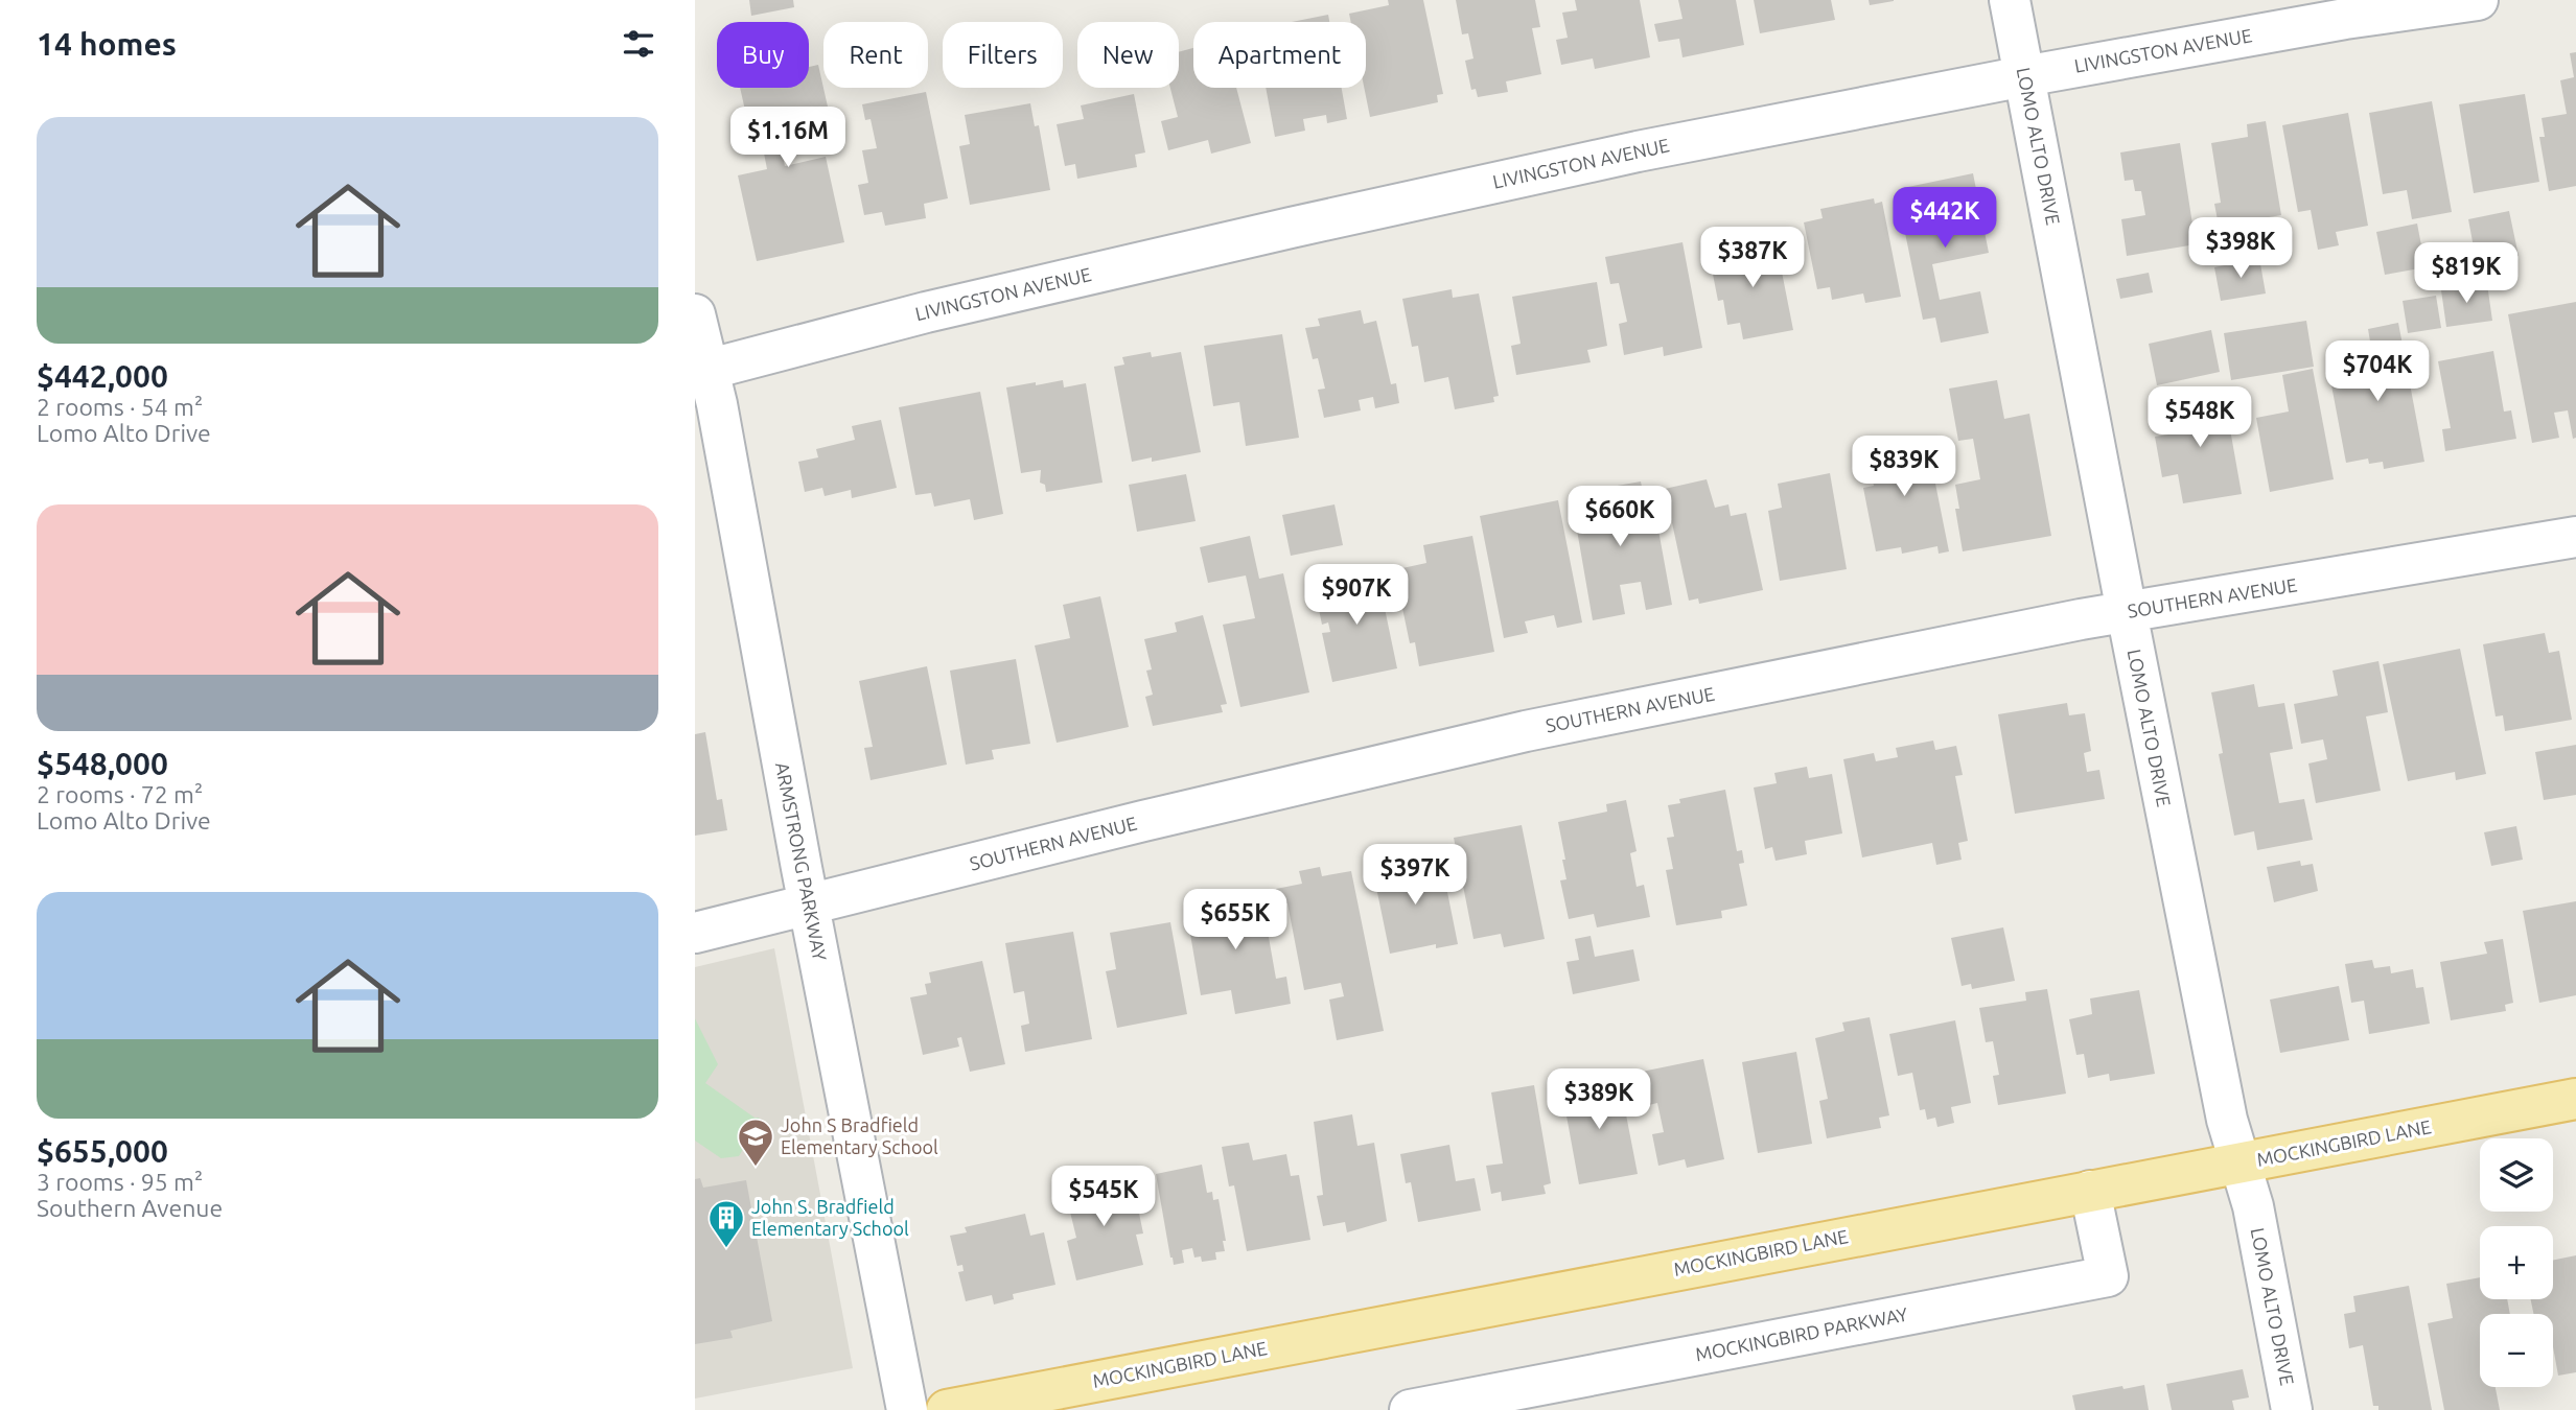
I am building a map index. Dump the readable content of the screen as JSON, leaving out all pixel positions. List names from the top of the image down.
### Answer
{
  "streets": {
    "main road": ["MOCKINGBIRD LANE"],
    "street": [
      "LIVINGSTON AVENUE",
      "LOMO ALTO DRIVE",
      "SOUTHERN AVENUE",
      "ARMSTRONG PARKWAY",
      "MOCKINGBIRD PARKWAY"
    ]
  },
  "crossings": [
    ["LIVINGSTON AVENUE", "LOMO ALTO DRIVE"],
    ["LIVINGSTON AVENUE", "ARMSTRONG PARKWAY"],
    ["LOMO ALTO DRIVE", "SOUTHERN AVENUE"],
    ["LOMO ALTO DRIVE", "MOCKINGBIRD LANE"],
    ["SOUTHERN AVENUE", "ARMSTRONG PARKWAY"],
    ["MOCKINGBIRD LANE", "MOCKINGBIRD PARKWAY"]
  ],
  "places": {
    "school or university": ["John S Bradfield Elementary School"],
    "building": ["John S. Bradfield Elementary School"]
  },
  "page": {
    "heading": "14 homes",
    "chip": [
      "Buy",
      "Rent",
      "Filters",
      "New",
      "Apartment"
    ],
    "list": [
      {
        "name": "$442,000",
        "note": "2 rooms · 54 m² · Lomo Alto Drive"
      },
      {
        "name": "$548,000",
        "note": "2 rooms · 72 m² · Lomo Alto Drive"
      },
      {
        "name": "$655,000",
        "note": "3 rooms · 95 m² · Southern Avenue"
      }
    ],
    "price": [
      "$1.16M",
      "$442K",
      "$398K",
      "$387K",
      "$819K",
      "$704K",
      "$548K",
      "$839K",
      "$660K",
      "$907K",
      "$397K",
      "$655K",
      "$389K",
      "$545K"
    ],
    "map_buttons": ["+", "−"]
  }
}
